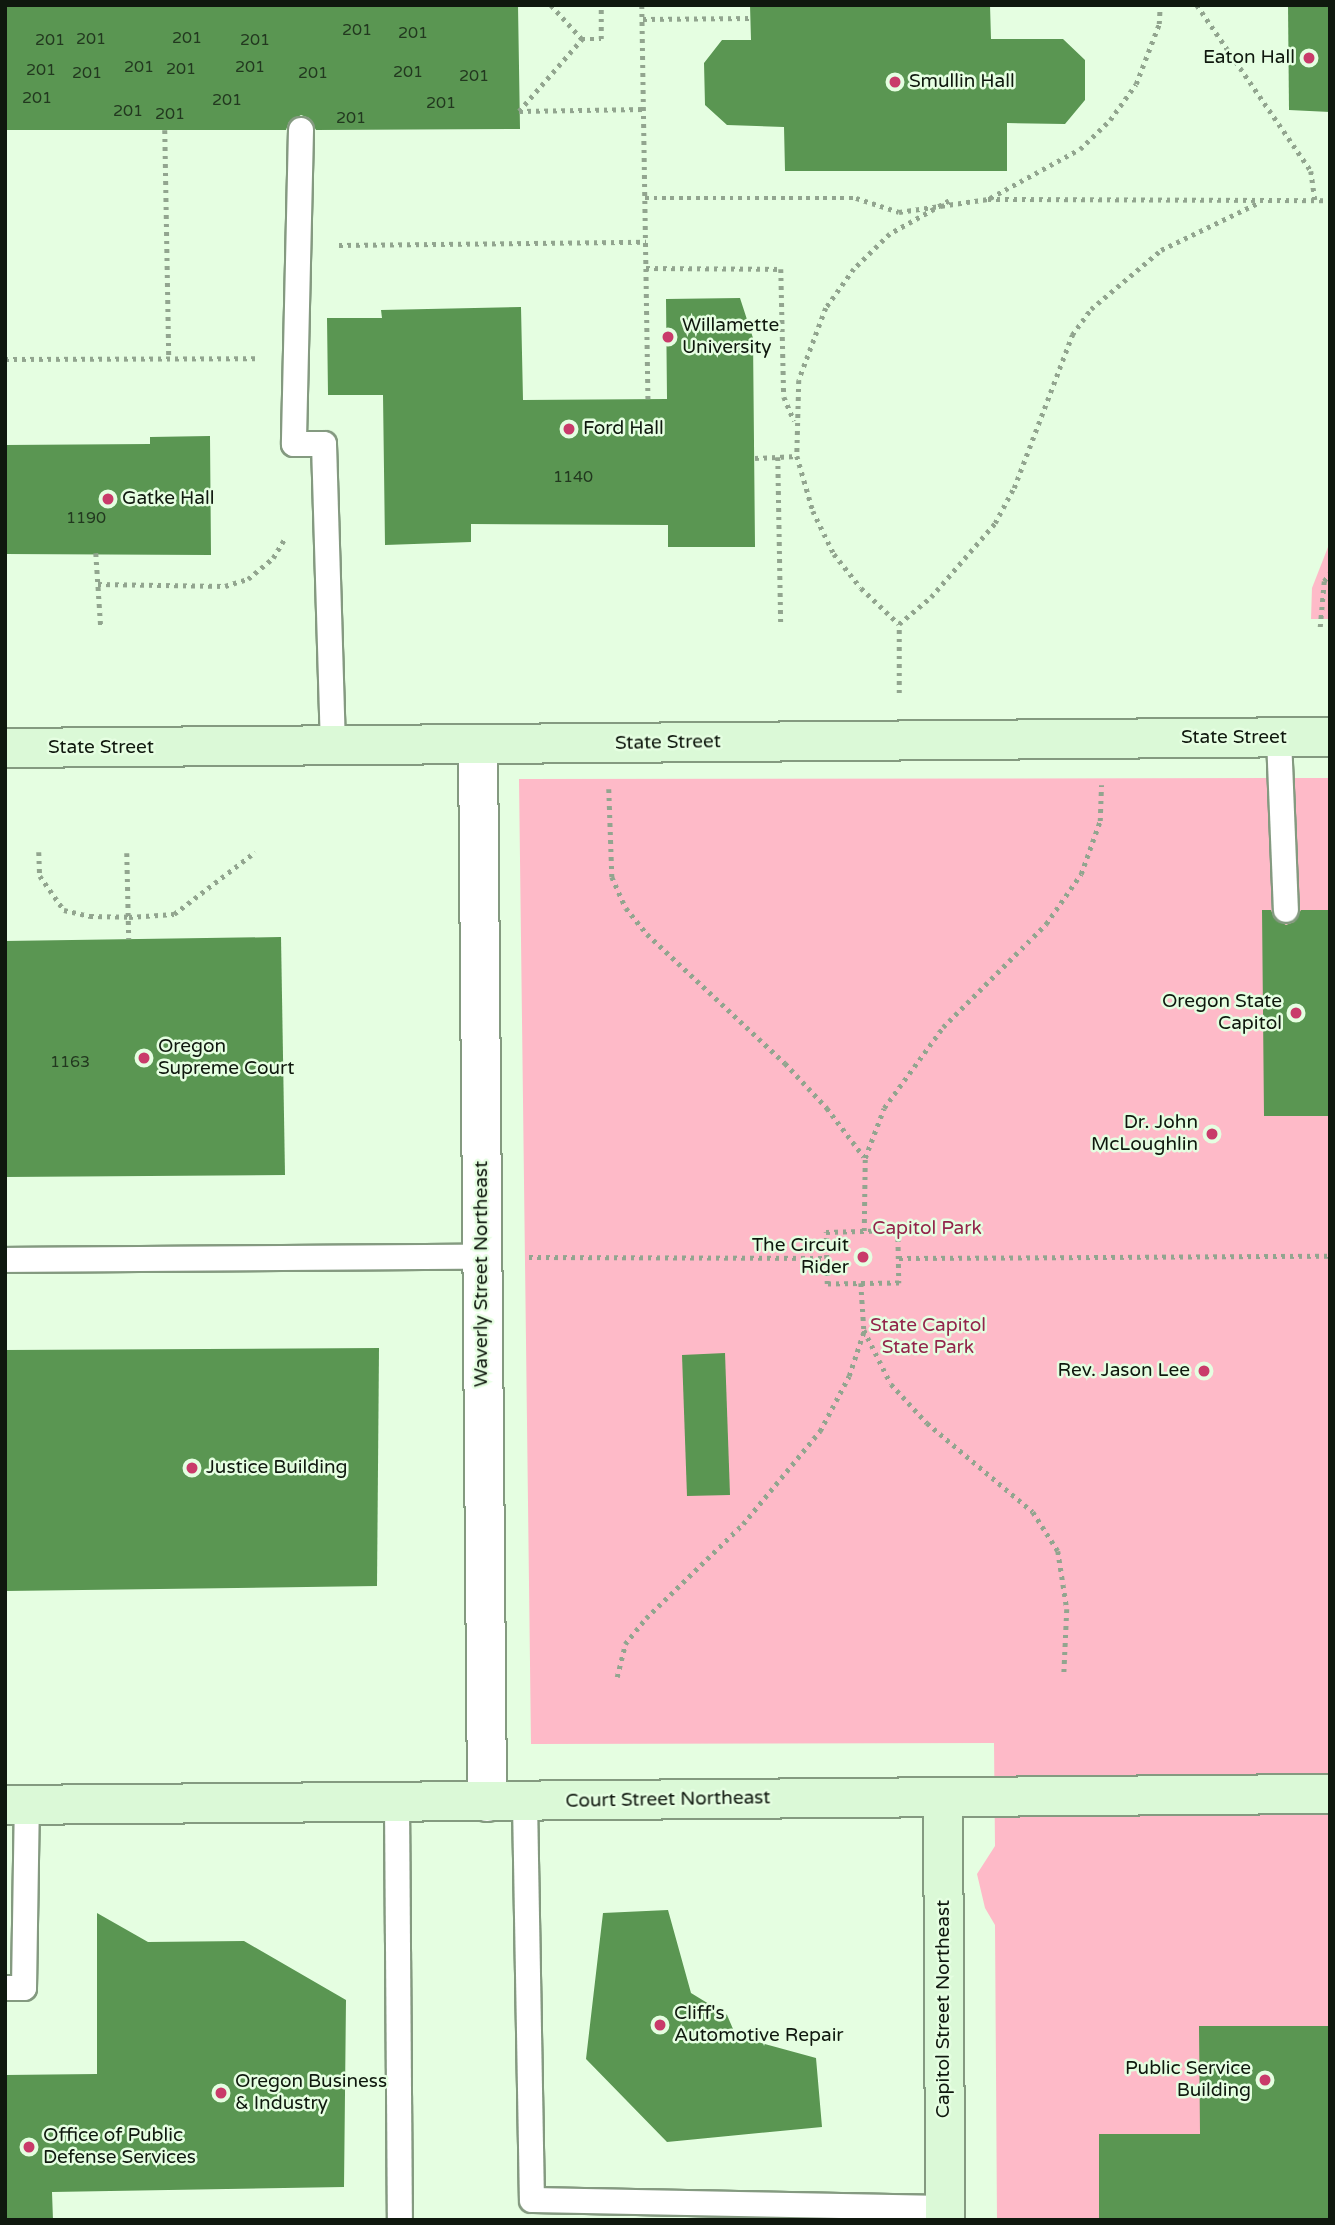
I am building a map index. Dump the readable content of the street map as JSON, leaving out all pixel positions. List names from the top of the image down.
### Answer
{
  "streets": {
    "main road": ["State Street", "Court Street Northeast", "Capitol Street Northeast"],
    "street": ["Waverly Street Northeast"]
  },
  "crossings": [
    ["State Street", "Waverly Street Northeast"],
    ["Waverly Street Northeast", "Court Street Northeast"],
    ["Court Street Northeast", "Capitol Street Northeast"]
  ],
  "parks": ["Capitol Park", "State Capitol State Park"],
  "places": [
    "Eaton Hall",
    "Smullin Hall",
    "Willamette University",
    "Ford Hall",
    "Gatke Hall",
    "Oregon State Capitol",
    "Oregon Supreme Court",
    "Dr. John McLoughlin",
    "The Circuit Rider",
    "Rev. Jason Lee",
    "Justice Building",
    "Cliff's Automotive Repair",
    "Public Service Building",
    "Oregon Business & Industry",
    "Office of Public Defense Services"
  ],
  "house_numbers": [
    "201",
    "201",
    "201",
    "201",
    "201",
    "201",
    "201",
    "201",
    "201",
    "201",
    "201",
    "201",
    "201",
    "201",
    "201",
    "201",
    "201",
    "201",
    "201",
    "201",
    "1140",
    "1190",
    "1163"
  ]
}
